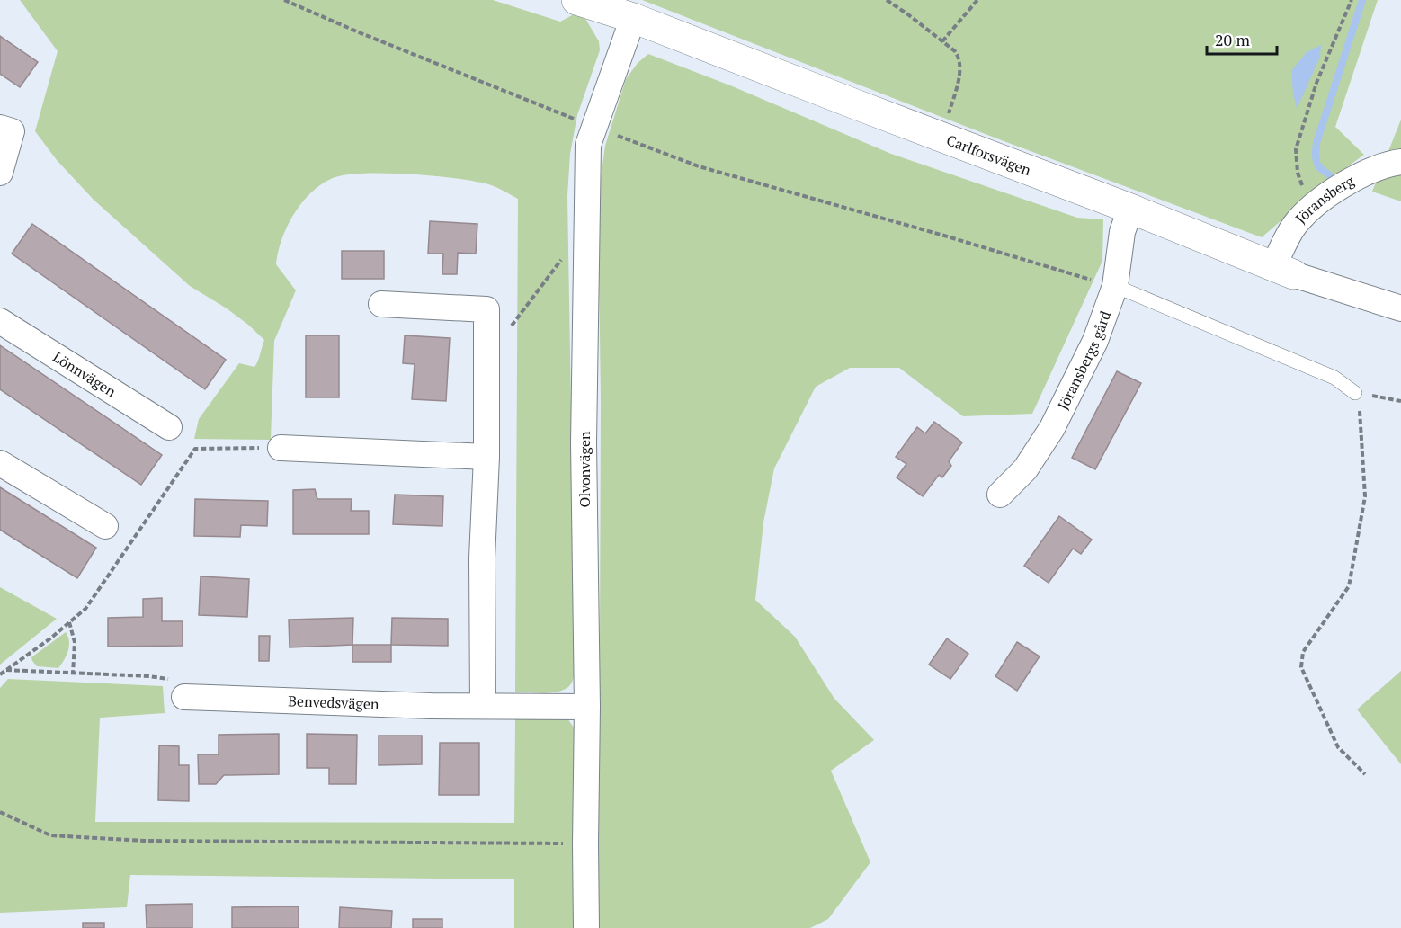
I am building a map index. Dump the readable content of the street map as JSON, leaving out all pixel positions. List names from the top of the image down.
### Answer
{
  "streets": {
    "street": [
      "Carlforsvägen",
      "Jöransberg",
      "Jöransbergs gård",
      "Lönnvägen",
      "Olvonvägen",
      "Benvedsvägen"
    ]
  },
  "crossings": [
    ["Carlforsvägen", "Jöransberg"],
    ["Carlforsvägen", "Jöransbergs gård"],
    ["Carlforsvägen", "Olvonvägen"],
    ["Olvonvägen", "Benvedsvägen"]
  ],
  "scale_bar": "20 m"
}
